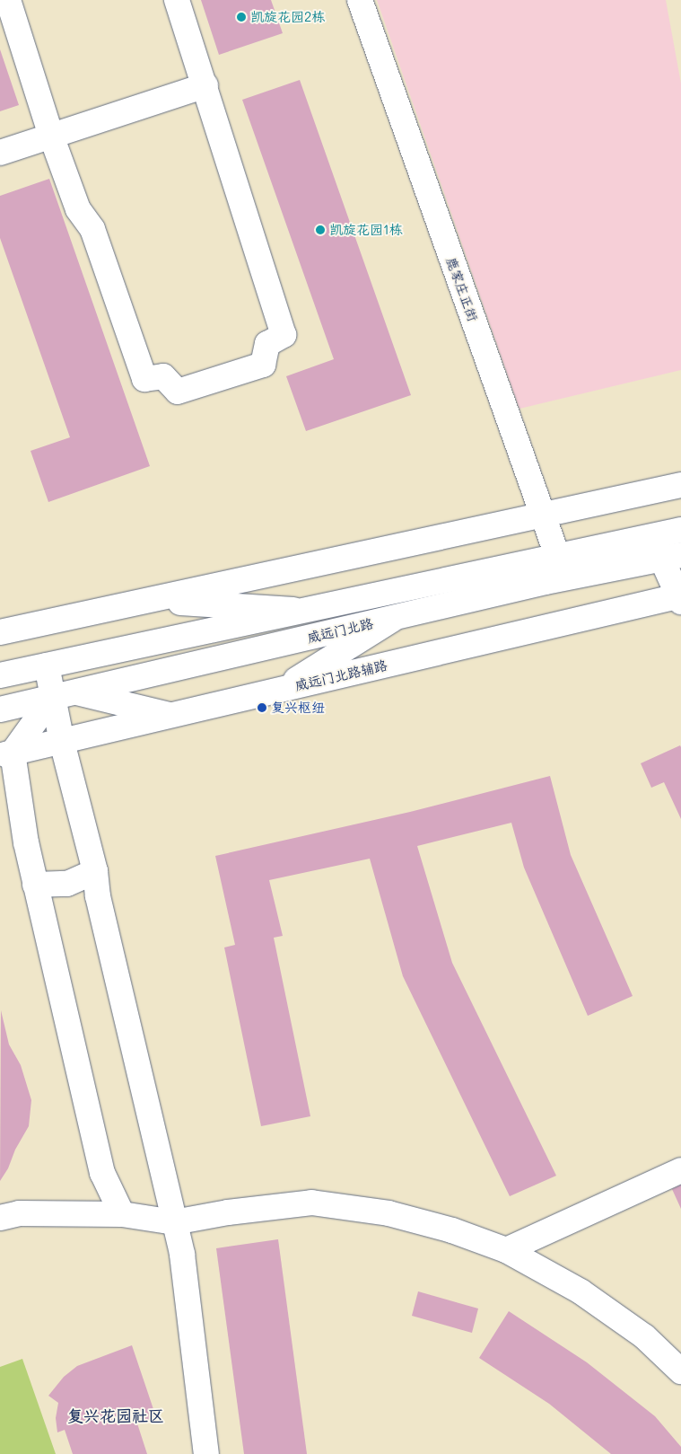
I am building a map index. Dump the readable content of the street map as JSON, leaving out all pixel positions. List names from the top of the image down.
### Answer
{
  "streets": {
    "street": ["鹿家庄正街", "威远门北路", "威远门北路辅路"]
  },
  "crossings": [
    ["鹿家庄正街", "威远门北路"]
  ],
  "districts": ["复兴花园社区"],
  "places": ["凯旋花园2栋", "凯旋花园1栋", "复兴枢纽"]
}
